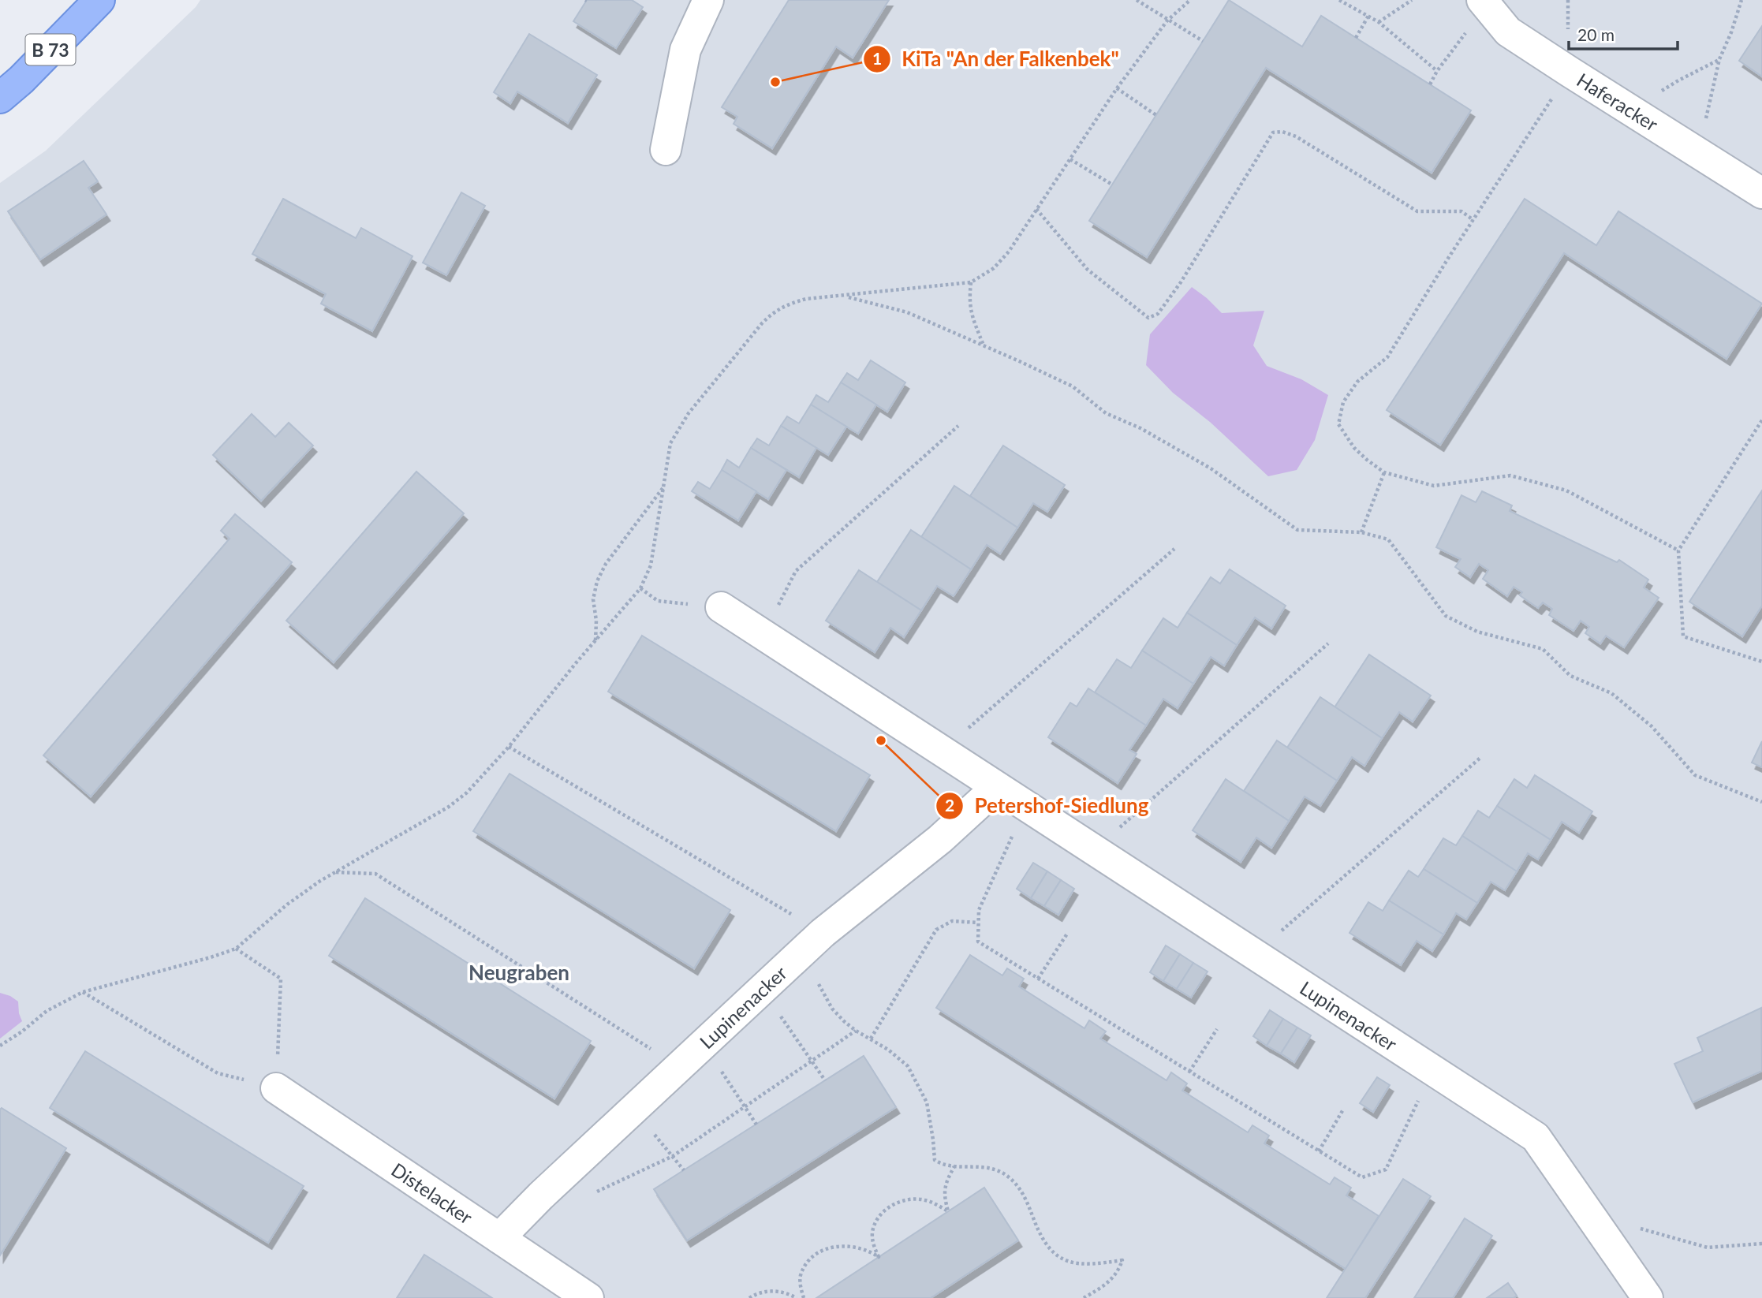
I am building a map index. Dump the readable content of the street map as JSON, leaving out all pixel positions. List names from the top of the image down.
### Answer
{
  "streets": {
    "main road": ["B 73"],
    "street": ["Haferacker", "Lupinenacker", "Distelacker"]
  },
  "crossings": [
    ["Lupinenacker", "Distelacker"]
  ],
  "districts": ["Neugraben"],
  "places": ["KiTa \"An der Falkenbek\"", "Petershof-Siedlung"],
  "scale_bar": "20 m"
}
